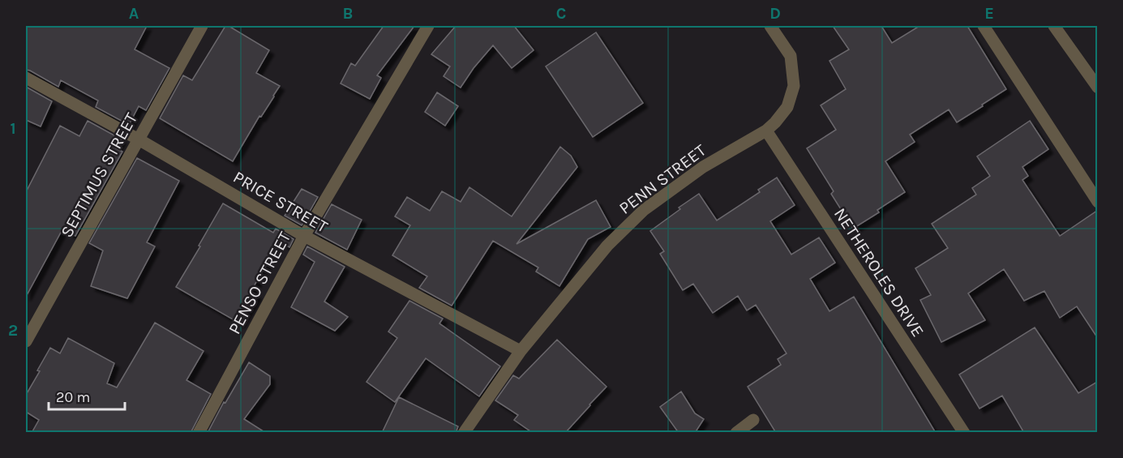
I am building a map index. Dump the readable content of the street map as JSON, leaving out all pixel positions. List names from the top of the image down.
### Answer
{
  "streets": {
    "street": [
      "SEPTIMUS STREET",
      "PENN STREET",
      "PRICE STREET",
      "NETHEROLES DRIVE",
      "PENSO STREET"
    ]
  },
  "crossings": [
    ["SEPTIMUS STREET", "PRICE STREET"],
    ["PENN STREET", "PRICE STREET"],
    ["PENN STREET", "NETHEROLES DRIVE"],
    ["PRICE STREET", "PENSO STREET"]
  ],
  "scale_bar": "20 m",
  "grid": {
    "columns": [
      "A",
      "B",
      "C",
      "D",
      "E"
    ],
    "rows": ["1", "2"]
  }
}
